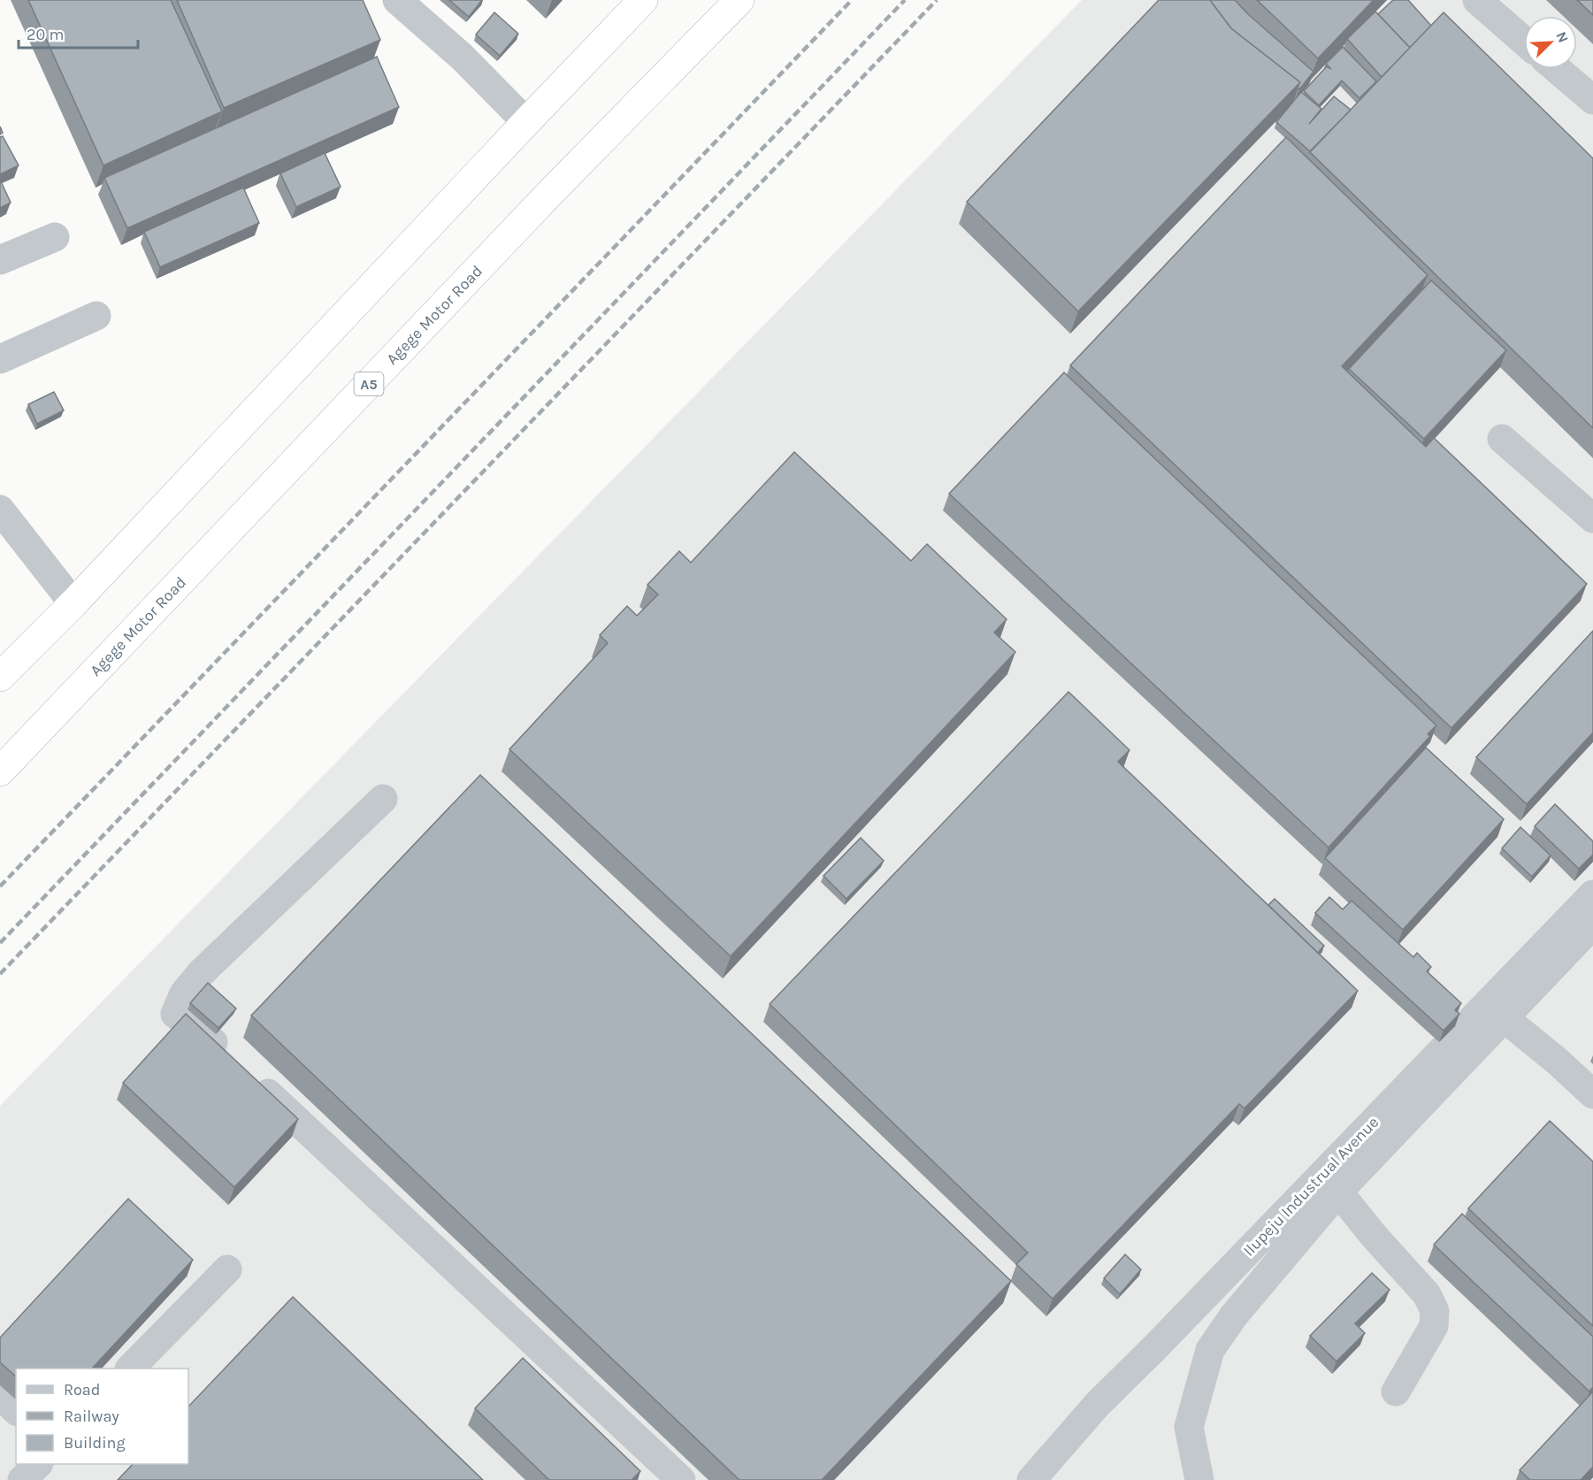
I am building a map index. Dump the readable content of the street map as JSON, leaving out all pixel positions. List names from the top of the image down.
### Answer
{
  "streets": {
    "highway": ["Agege Motor Road", "A5"],
    "street": ["Ilupeju Industrual Avenue"]
  },
  "legend": ["Road", "Railway", "Building"],
  "scale_bar": "20 m",
  "north": "top right"
}
